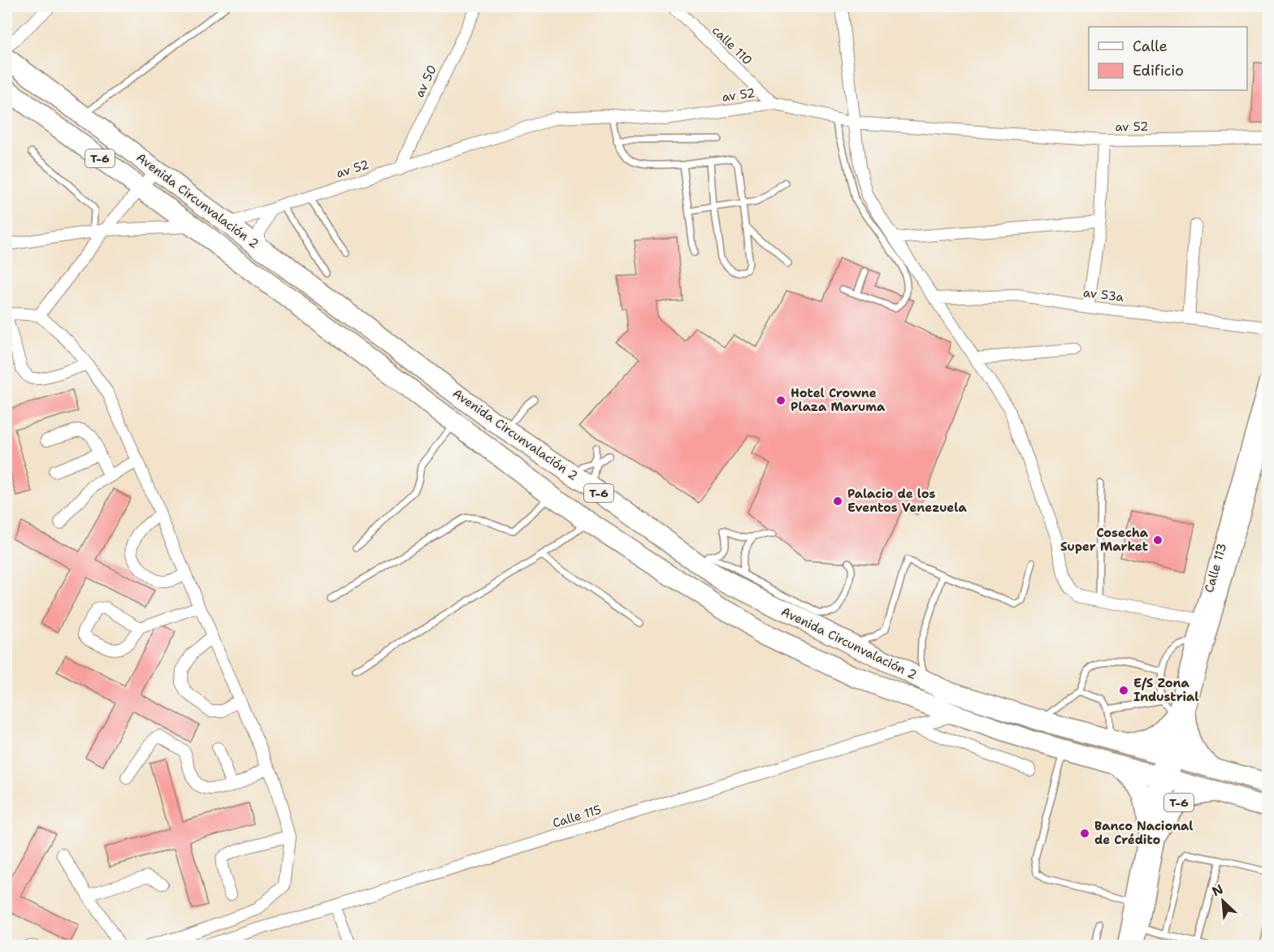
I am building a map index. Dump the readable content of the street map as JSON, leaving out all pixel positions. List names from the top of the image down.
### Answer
{
  "streets": {
    "highway": ["T-6", "Avenida Circunvalación 2"],
    "street": [
      "calle 110",
      "av 50",
      "av 52",
      "av 53a",
      "Calle 113",
      "Calle 115"
    ]
  },
  "crossings": [
    ["calle 110", "av 52"],
    ["av 50", "av 52"],
    ["av 52", "Avenida Circunvalación 2"],
    ["T-6", "Avenida Circunvalación 2"],
    ["T-6", "Calle 113"],
    ["Avenida Circunvalación 2", "Calle 113"],
    ["Avenida Circunvalación 2", "Calle 115"]
  ],
  "places": [
    "Hotel Crowne Plaza Maruma",
    "Palacio de los Eventos Venezuela",
    "Cosecha Super Market",
    "E/S Zona Industrial",
    "Banco Nacional de Crédito"
  ],
  "legend": ["Calle", "Edificio"],
  "north": "top left"
}
